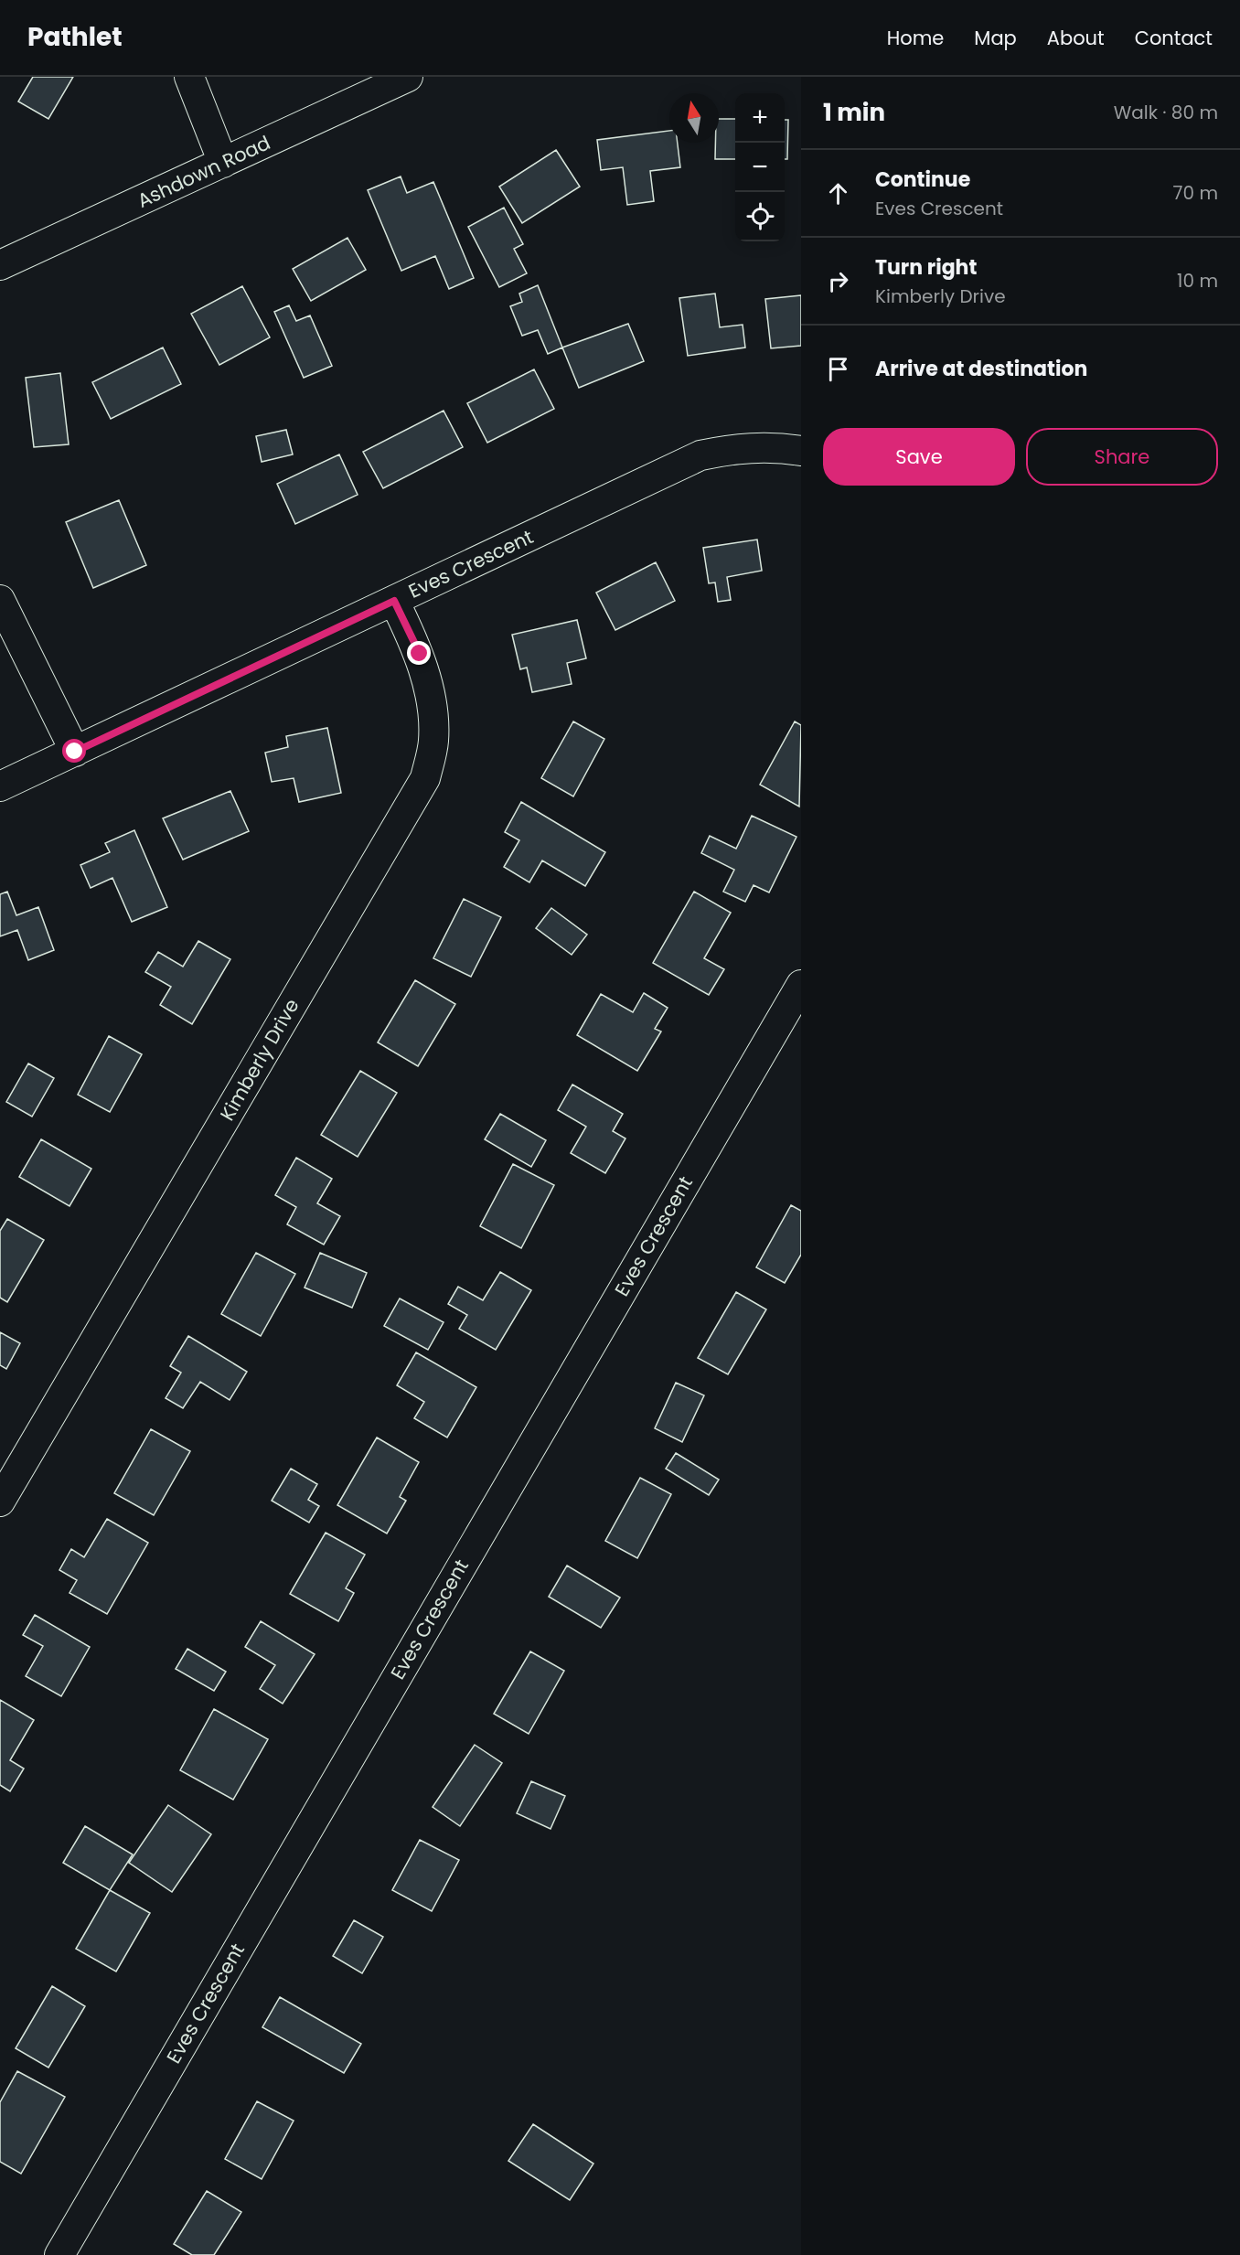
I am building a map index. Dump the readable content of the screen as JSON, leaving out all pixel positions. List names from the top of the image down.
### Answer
{
  "streets": {
    "street": ["Ashdown Road", "Eves Crescent", "Kimberly Drive"]
  },
  "crossings": [
    ["Eves Crescent", "Kimberly Drive"]
  ],
  "north": "top",
  "page": {
    "header": "Pathlet",
    "nav": [
      "Home",
      "Map",
      "About",
      "Contact"
    ],
    "heading": ["1 min", "Walk · 80 m"],
    "map_buttons": ["+", "−"],
    "list": [
      ["Continue", "Eves Crescent", "70 m"],
      ["Turn right", "Kimberly Drive", "10 m"],
      "Arrive at destination"
    ],
    "buttons": ["Save", "Share"]
  }
}
